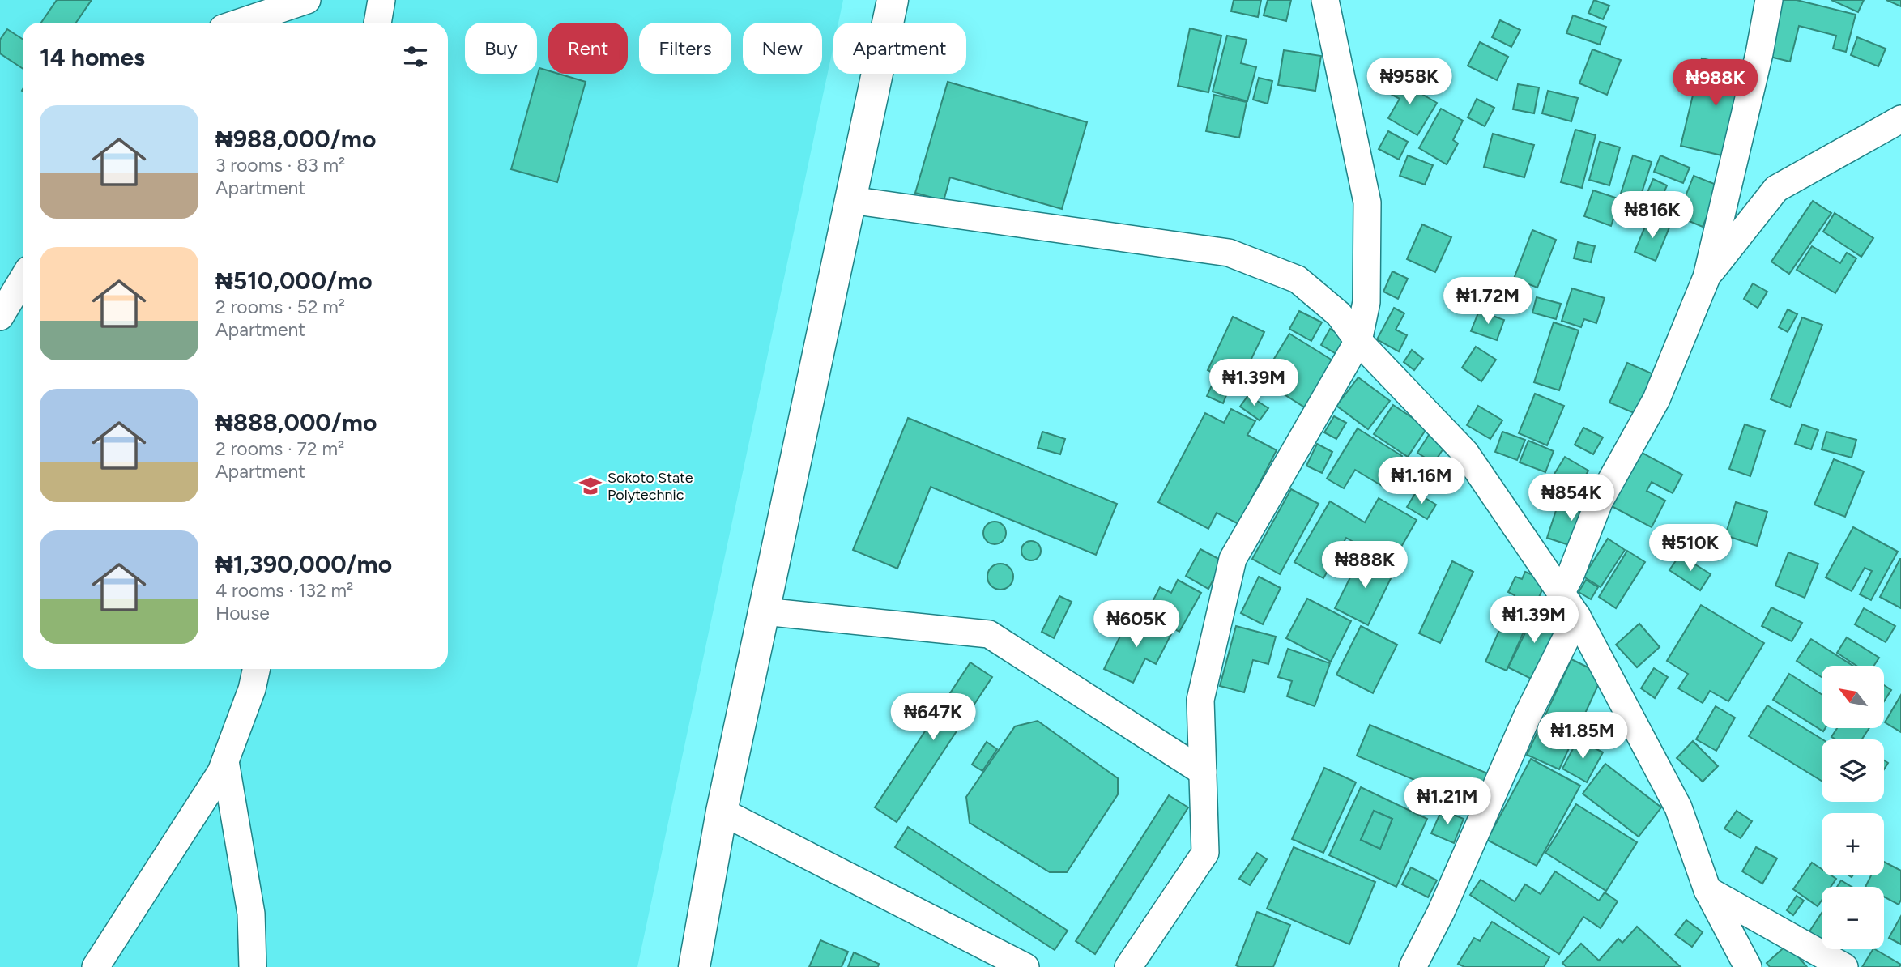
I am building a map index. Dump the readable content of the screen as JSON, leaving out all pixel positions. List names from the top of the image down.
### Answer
{
  "places": {
    "school or university": ["Sokoto State Polytechnic"]
  },
  "north": "top left",
  "page": {
    "chip": [
      "Buy",
      "Rent",
      "Filters",
      "New",
      "Apartment"
    ],
    "heading": "14 homes",
    "price": [
      "₦958K",
      "₦988K",
      "₦816K",
      "₦1.72M",
      "₦1.39M",
      "₦1.16M",
      "₦854K",
      "₦510K",
      "₦888K",
      "₦1.39M",
      "₦605K",
      "₦647K",
      "₦1.85M",
      "₦1.21M"
    ],
    "list": [
      {
        "name": "₦988,000/mo",
        "note": "3 rooms · 83 m² · Apartment"
      },
      {
        "name": "₦510,000/mo",
        "note": "2 rooms · 52 m² · Apartment"
      },
      {
        "name": "₦888,000/mo",
        "note": "2 rooms · 72 m² · Apartment"
      },
      {
        "name": "₦1,390,000/mo",
        "note": "4 rooms · 132 m² · House"
      }
    ],
    "map_buttons": ["+", "−"]
  }
}
